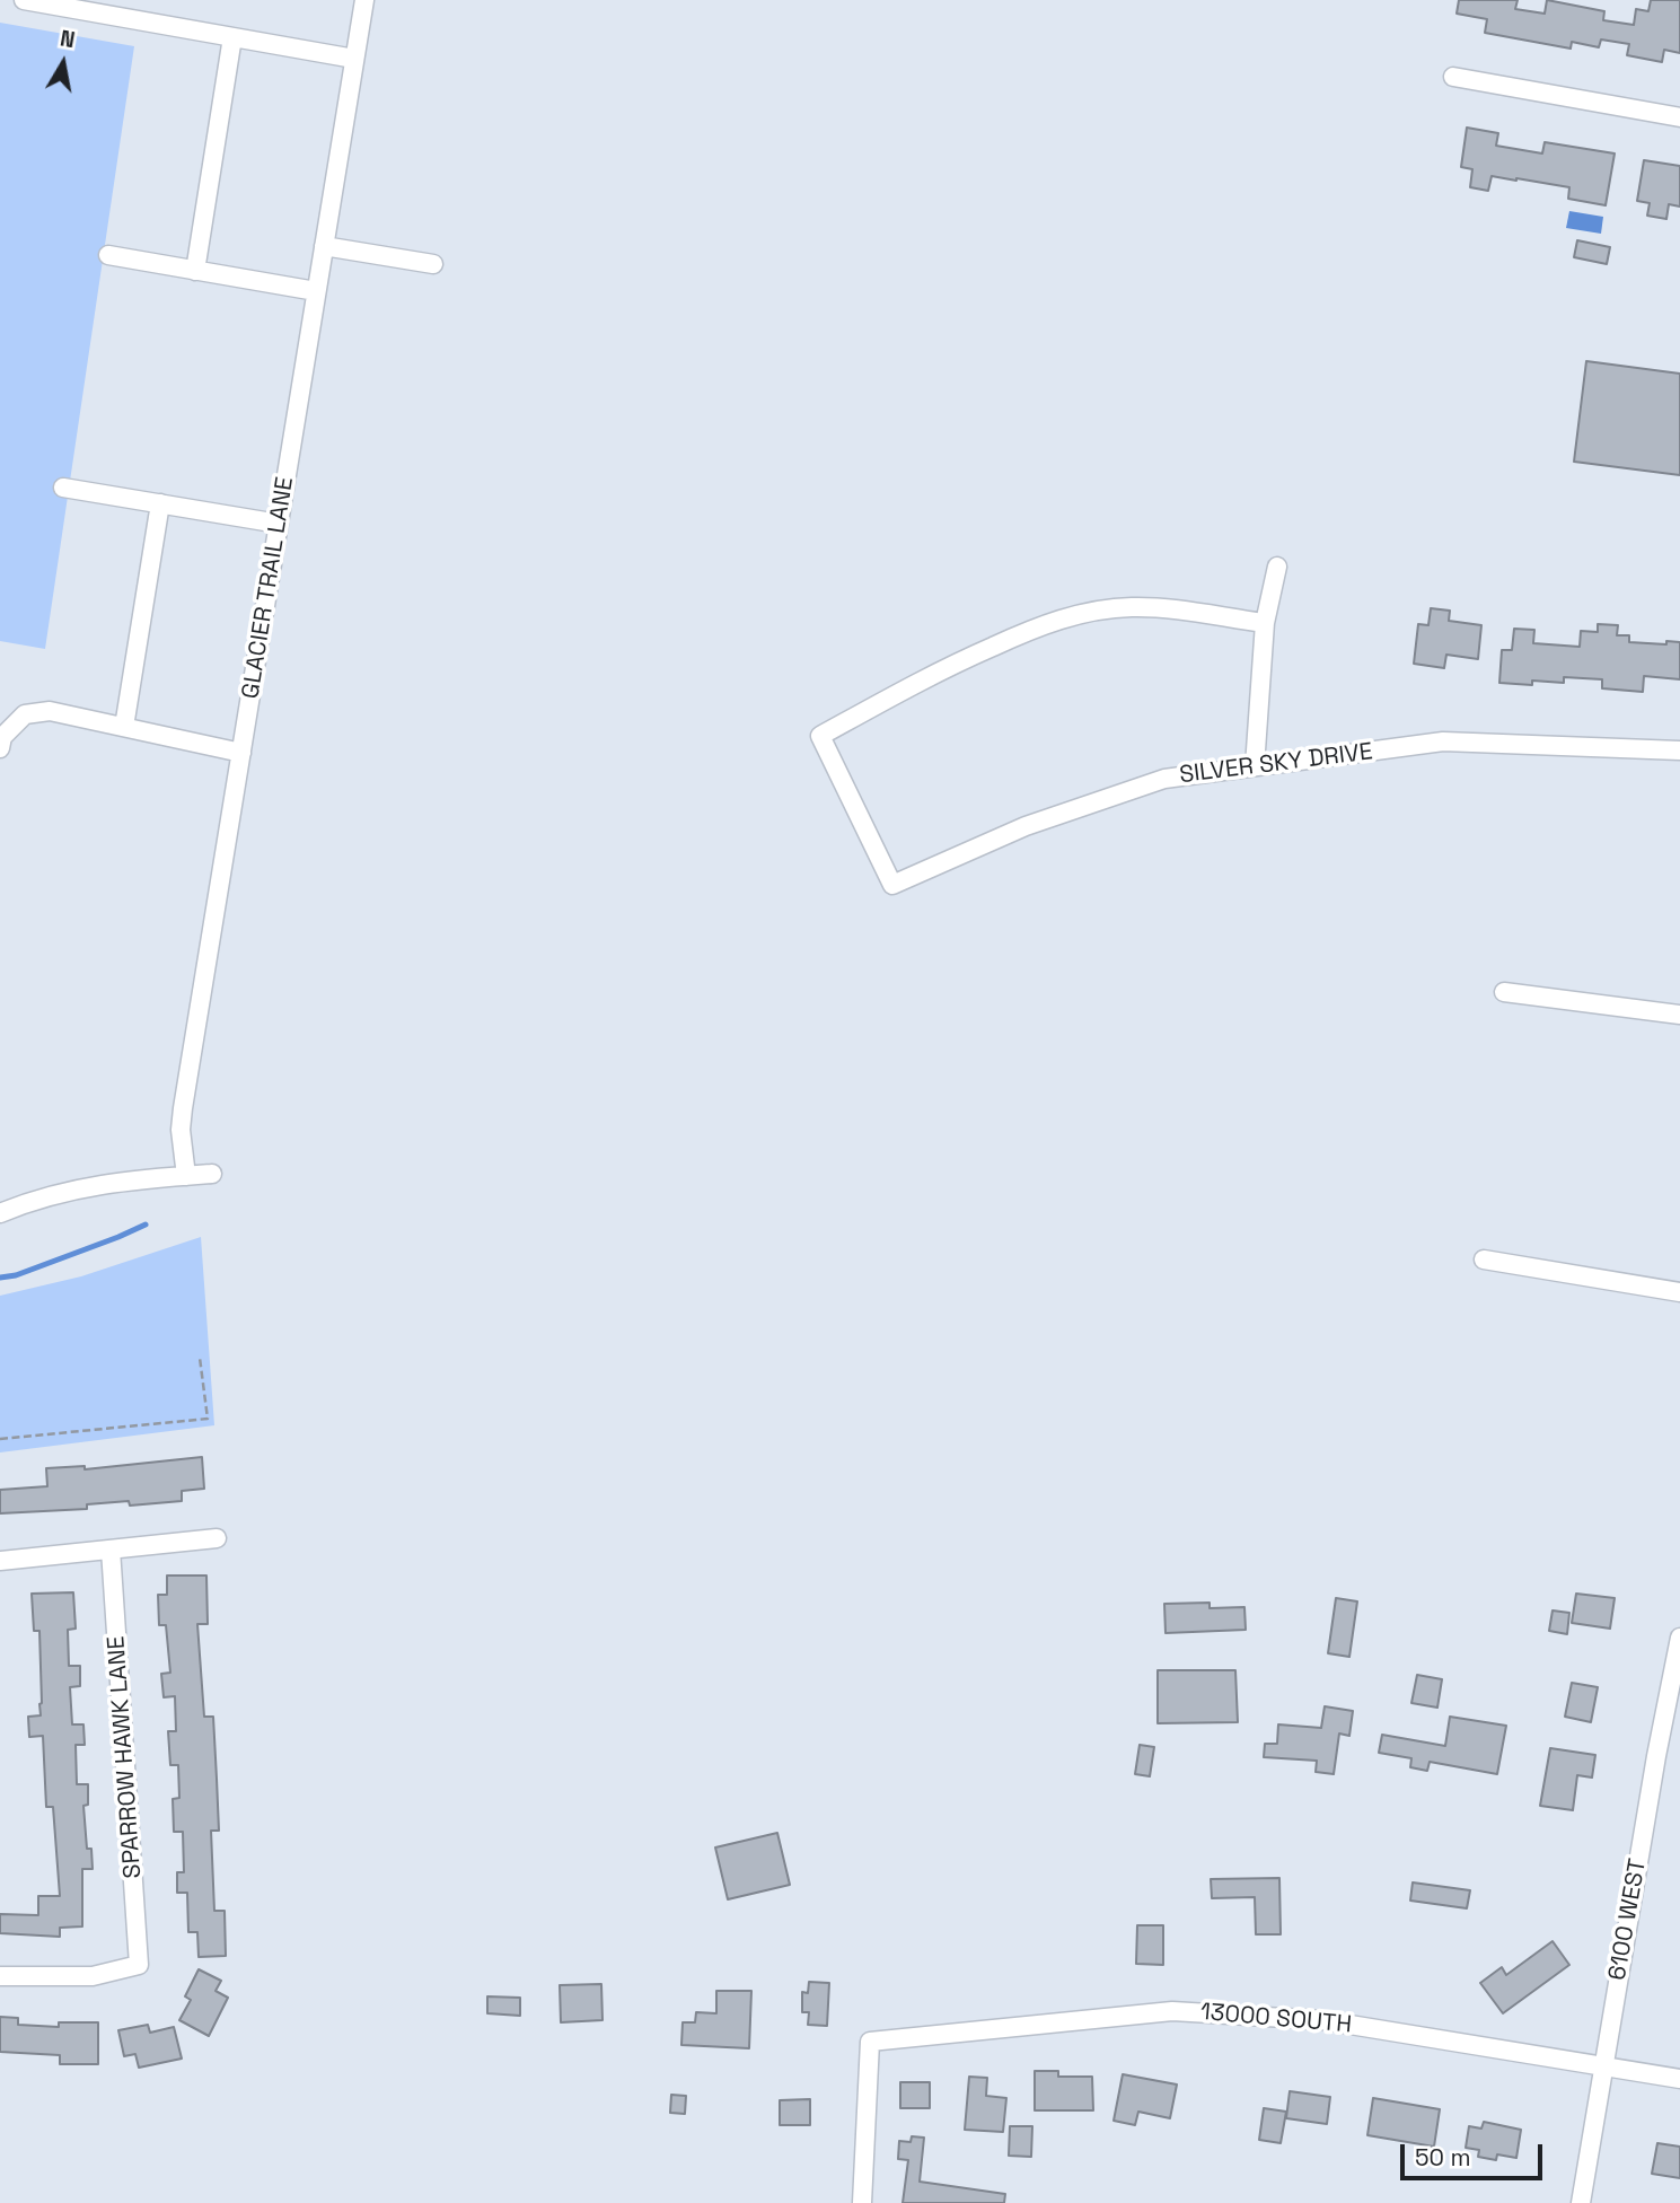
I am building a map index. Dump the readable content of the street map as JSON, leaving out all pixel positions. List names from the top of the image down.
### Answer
{
  "streets": {
    "street": [
      "GLACIER TRAIL LANE",
      "SILVER SKY DRIVE",
      "SPARROW HAWK LANE",
      "6100 WEST",
      "13000 SOUTH"
    ]
  },
  "crossings": [
    ["6100 WEST", "13000 SOUTH"]
  ],
  "scale_bar": "50 m",
  "north": "top"
}
